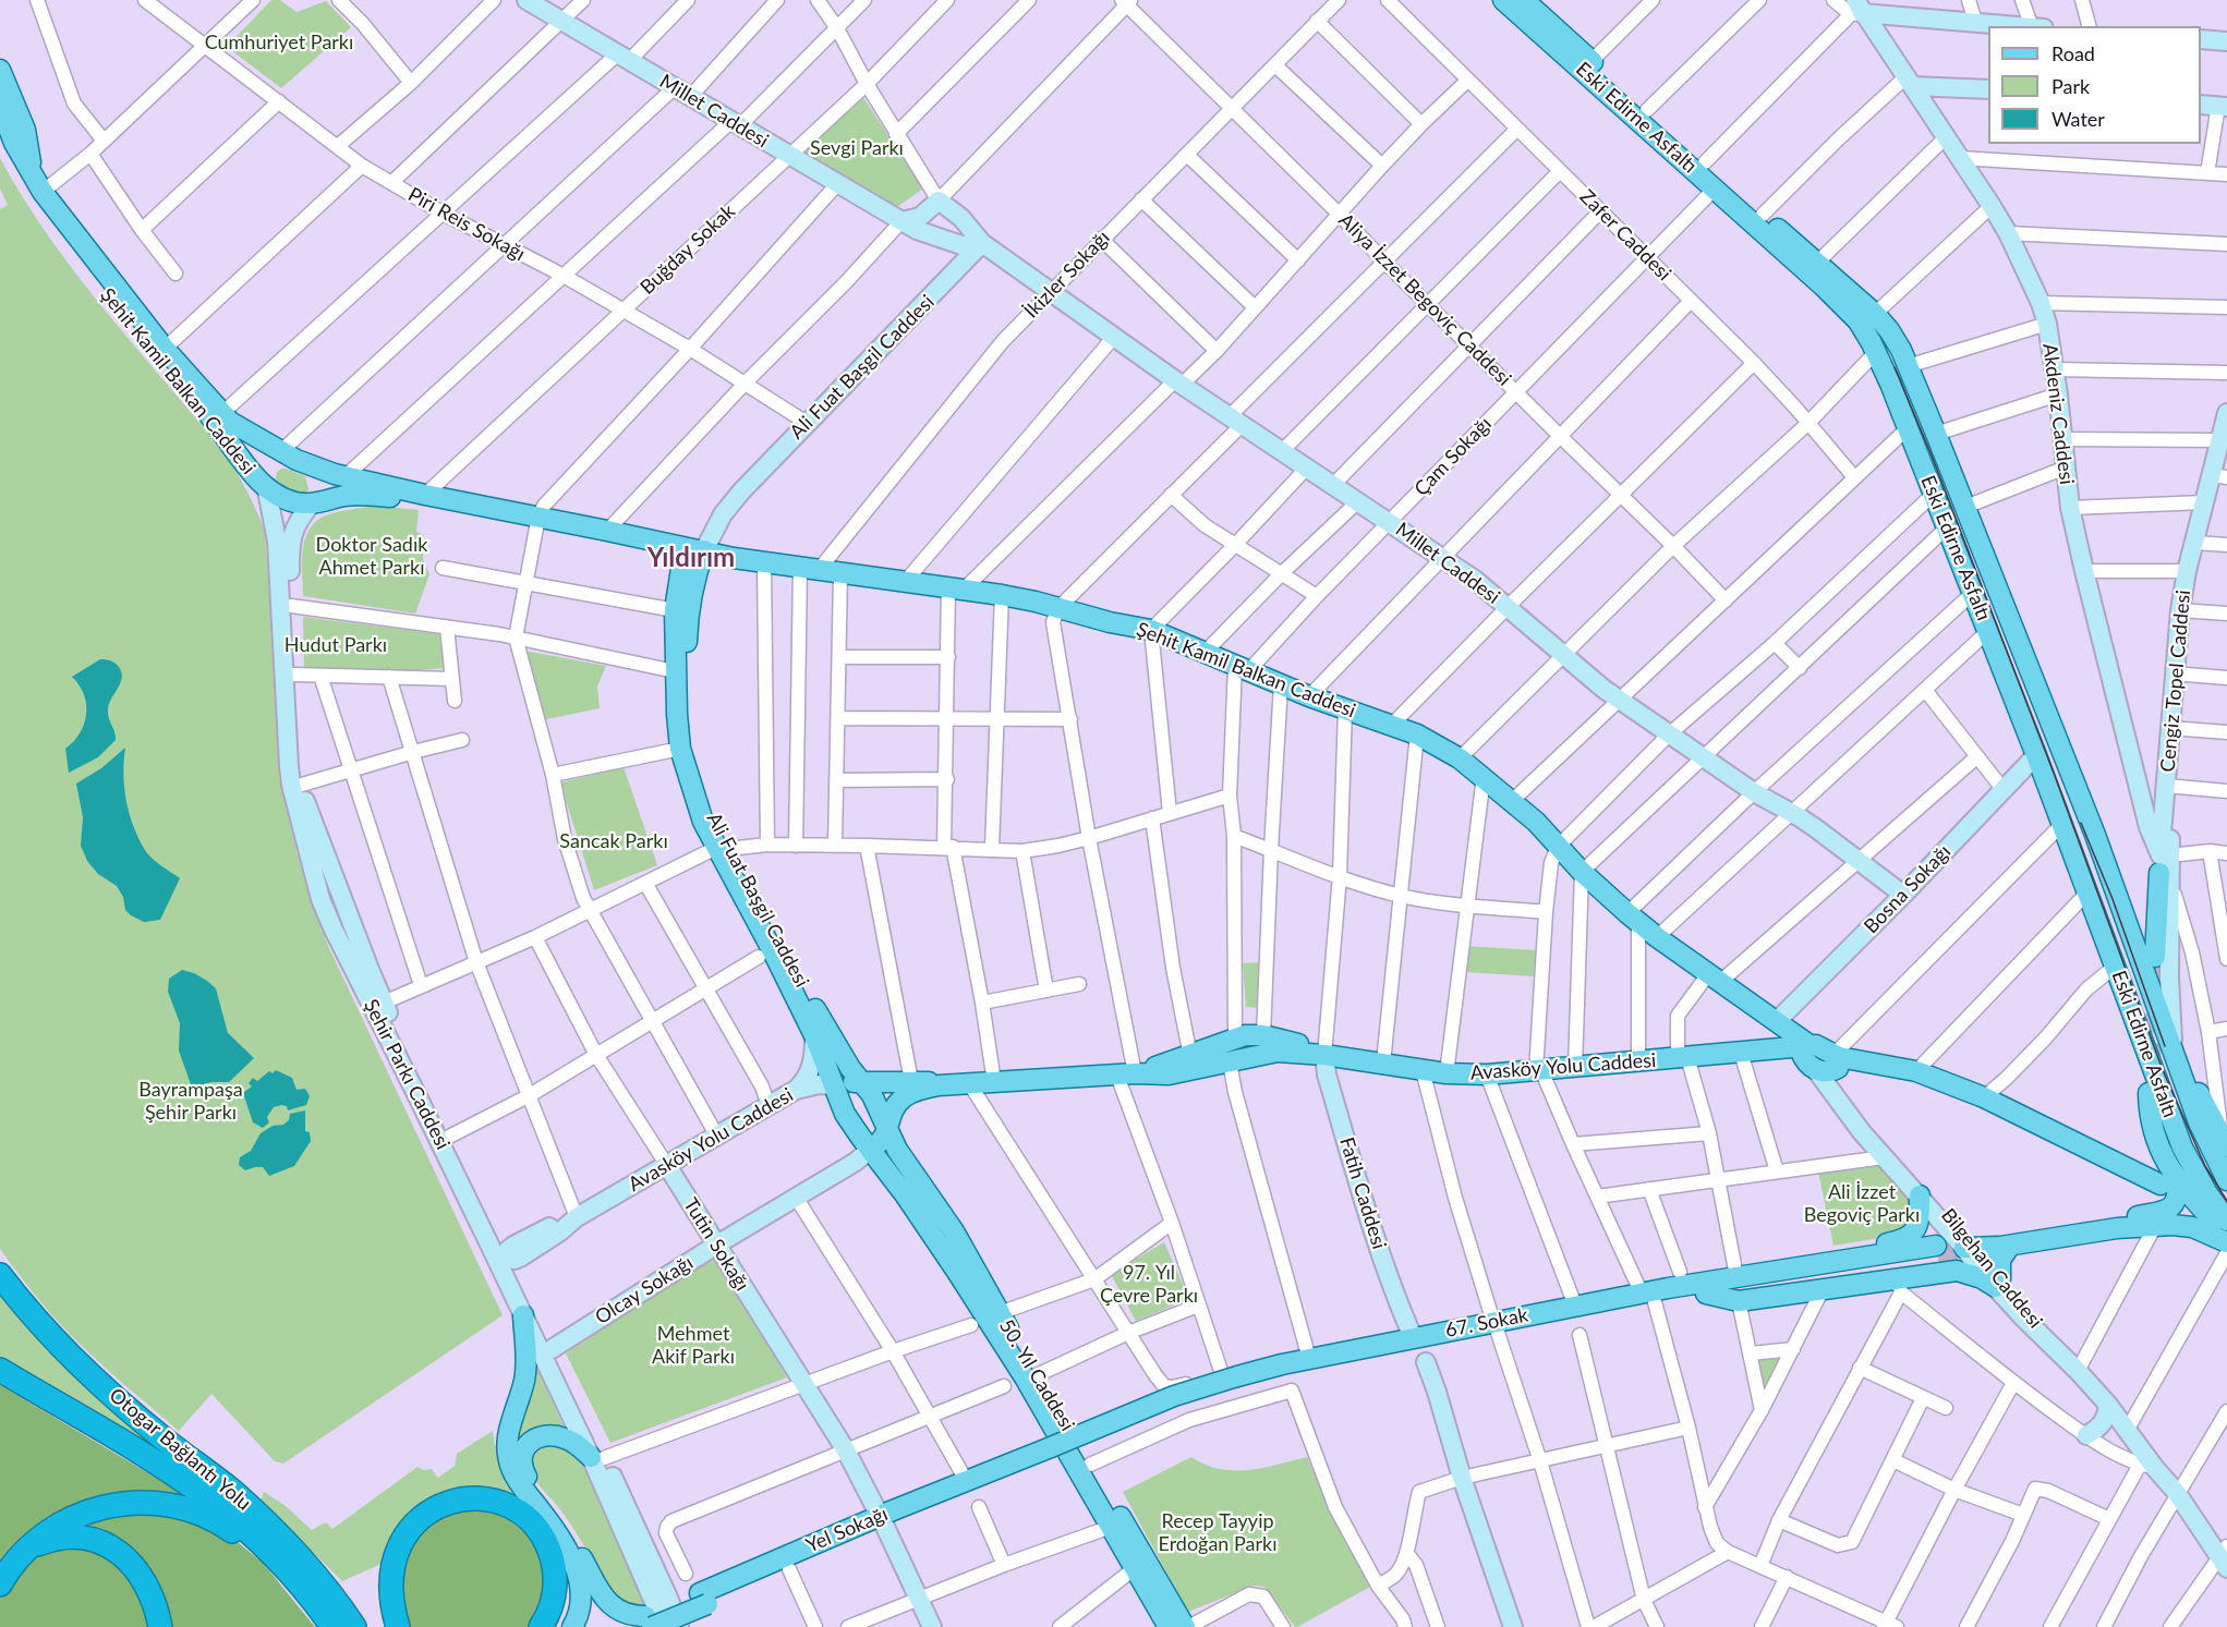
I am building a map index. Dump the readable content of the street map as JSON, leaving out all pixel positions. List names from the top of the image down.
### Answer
{
  "streets": {
    "highway": ["Otogar Bağlantı Yolu"],
    "main road": [
      "Millet Caddesi",
      "Eski Edirne Asfaltı",
      "Ali Fuat Başgil Caddesi",
      "Şehit Kamil Balkan Caddesi",
      "Akdeniz Caddesi",
      "Cengiz Topel Caddesi",
      "Bosna Sokağı",
      "Avasköy Yolu Caddesi",
      "Şehir Parkı Caddesi",
      "Fatih Caddesi",
      "Tutin Sokağı",
      "Bilgehan Caddesi",
      "Olcay Sokağı",
      "67. Sokak",
      "50. Yıl Caddesi",
      "Yel Sokağı"
    ],
    "street": [
      "Piri Reis Sokağı",
      "Zafer Caddesi",
      "Buğday Sokak",
      "İkizler Sokağı",
      "Aliya İzzet Begoviç Caddesi",
      "Çam Sokağı"
    ]
  },
  "crossings": [
    ["Millet Caddesi", "Buğday Sokak"],
    ["Millet Caddesi", "İkizler Sokağı"],
    ["Millet Caddesi", "Ali Fuat Başgil Caddesi"],
    ["Millet Caddesi", "Çam Sokağı"],
    ["Millet Caddesi", "Bosna Sokağı"],
    ["Eski Edirne Asfaltı", "Çam Sokağı"],
    ["Eski Edirne Asfaltı", "Cengiz Topel Caddesi"],
    ["Eski Edirne Asfaltı", "Bosna Sokağı"],
    ["Piri Reis Sokağı", "Buğday Sokak"],
    ["Piri Reis Sokağı", "Ali Fuat Başgil Caddesi"],
    ["Zafer Caddesi", "Çam Sokağı"],
    ["Buğday Sokak", "Şehit Kamil Balkan Caddesi"],
    ["İkizler Sokağı", "Aliya İzzet Begoviç Caddesi"],
    ["İkizler Sokağı", "Şehit Kamil Balkan Caddesi"],
    ["Aliya İzzet Begoviç Caddesi", "Çam Sokağı"],
    ["Ali Fuat Başgil Caddesi", "Şehit Kamil Balkan Caddesi"],
    ["Ali Fuat Başgil Caddesi", "Avasköy Yolu Caddesi"],
    ["Ali Fuat Başgil Caddesi", "50. Yıl Caddesi"],
    ["Şehit Kamil Balkan Caddesi", "Çam Sokağı"],
    ["Şehit Kamil Balkan Caddesi", "Bosna Sokağı"],
    ["Şehit Kamil Balkan Caddesi", "Avasköy Yolu Caddesi"],
    ["Şehit Kamil Balkan Caddesi", "Şehir Parkı Caddesi"],
    ["Akdeniz Caddesi", "Çam Sokağı"],
    ["Akdeniz Caddesi", "Cengiz Topel Caddesi"],
    ["Avasköy Yolu Caddesi", "Şehir Parkı Caddesi"],
    ["Avasköy Yolu Caddesi", "Fatih Caddesi"],
    ["Avasköy Yolu Caddesi", "Tutin Sokağı"],
    ["Avasköy Yolu Caddesi", "Olcay Sokağı"],
    ["Avasköy Yolu Caddesi", "50. Yıl Caddesi"],
    ["Şehir Parkı Caddesi", "Olcay Sokağı"],
    ["Fatih Caddesi", "67. Sokak"],
    ["Tutin Sokağı", "Olcay Sokağı"],
    ["Tutin Sokağı", "Yel Sokağı"],
    ["Olcay Sokağı", "50. Yıl Caddesi"],
    ["67. Sokak", "Yel Sokağı"]
  ],
  "districts": ["Yıldırım"],
  "parks": [
    "Cumhuriyet Parkı",
    "Sevgi Parkı",
    "Doktor Sadık Ahmet Parkı",
    "Hudut Parkı",
    "Sancak Parkı",
    "Bayrampaşa Şehir Parkı",
    "Ali İzzet Begoviç Parkı",
    "97. Yıl Çevre Parkı",
    "Mehmet Akif Parkı",
    "Recep Tayyip Erdoğan Parkı"
  ],
  "legend": ["Road", "Park", "Water"]
}
